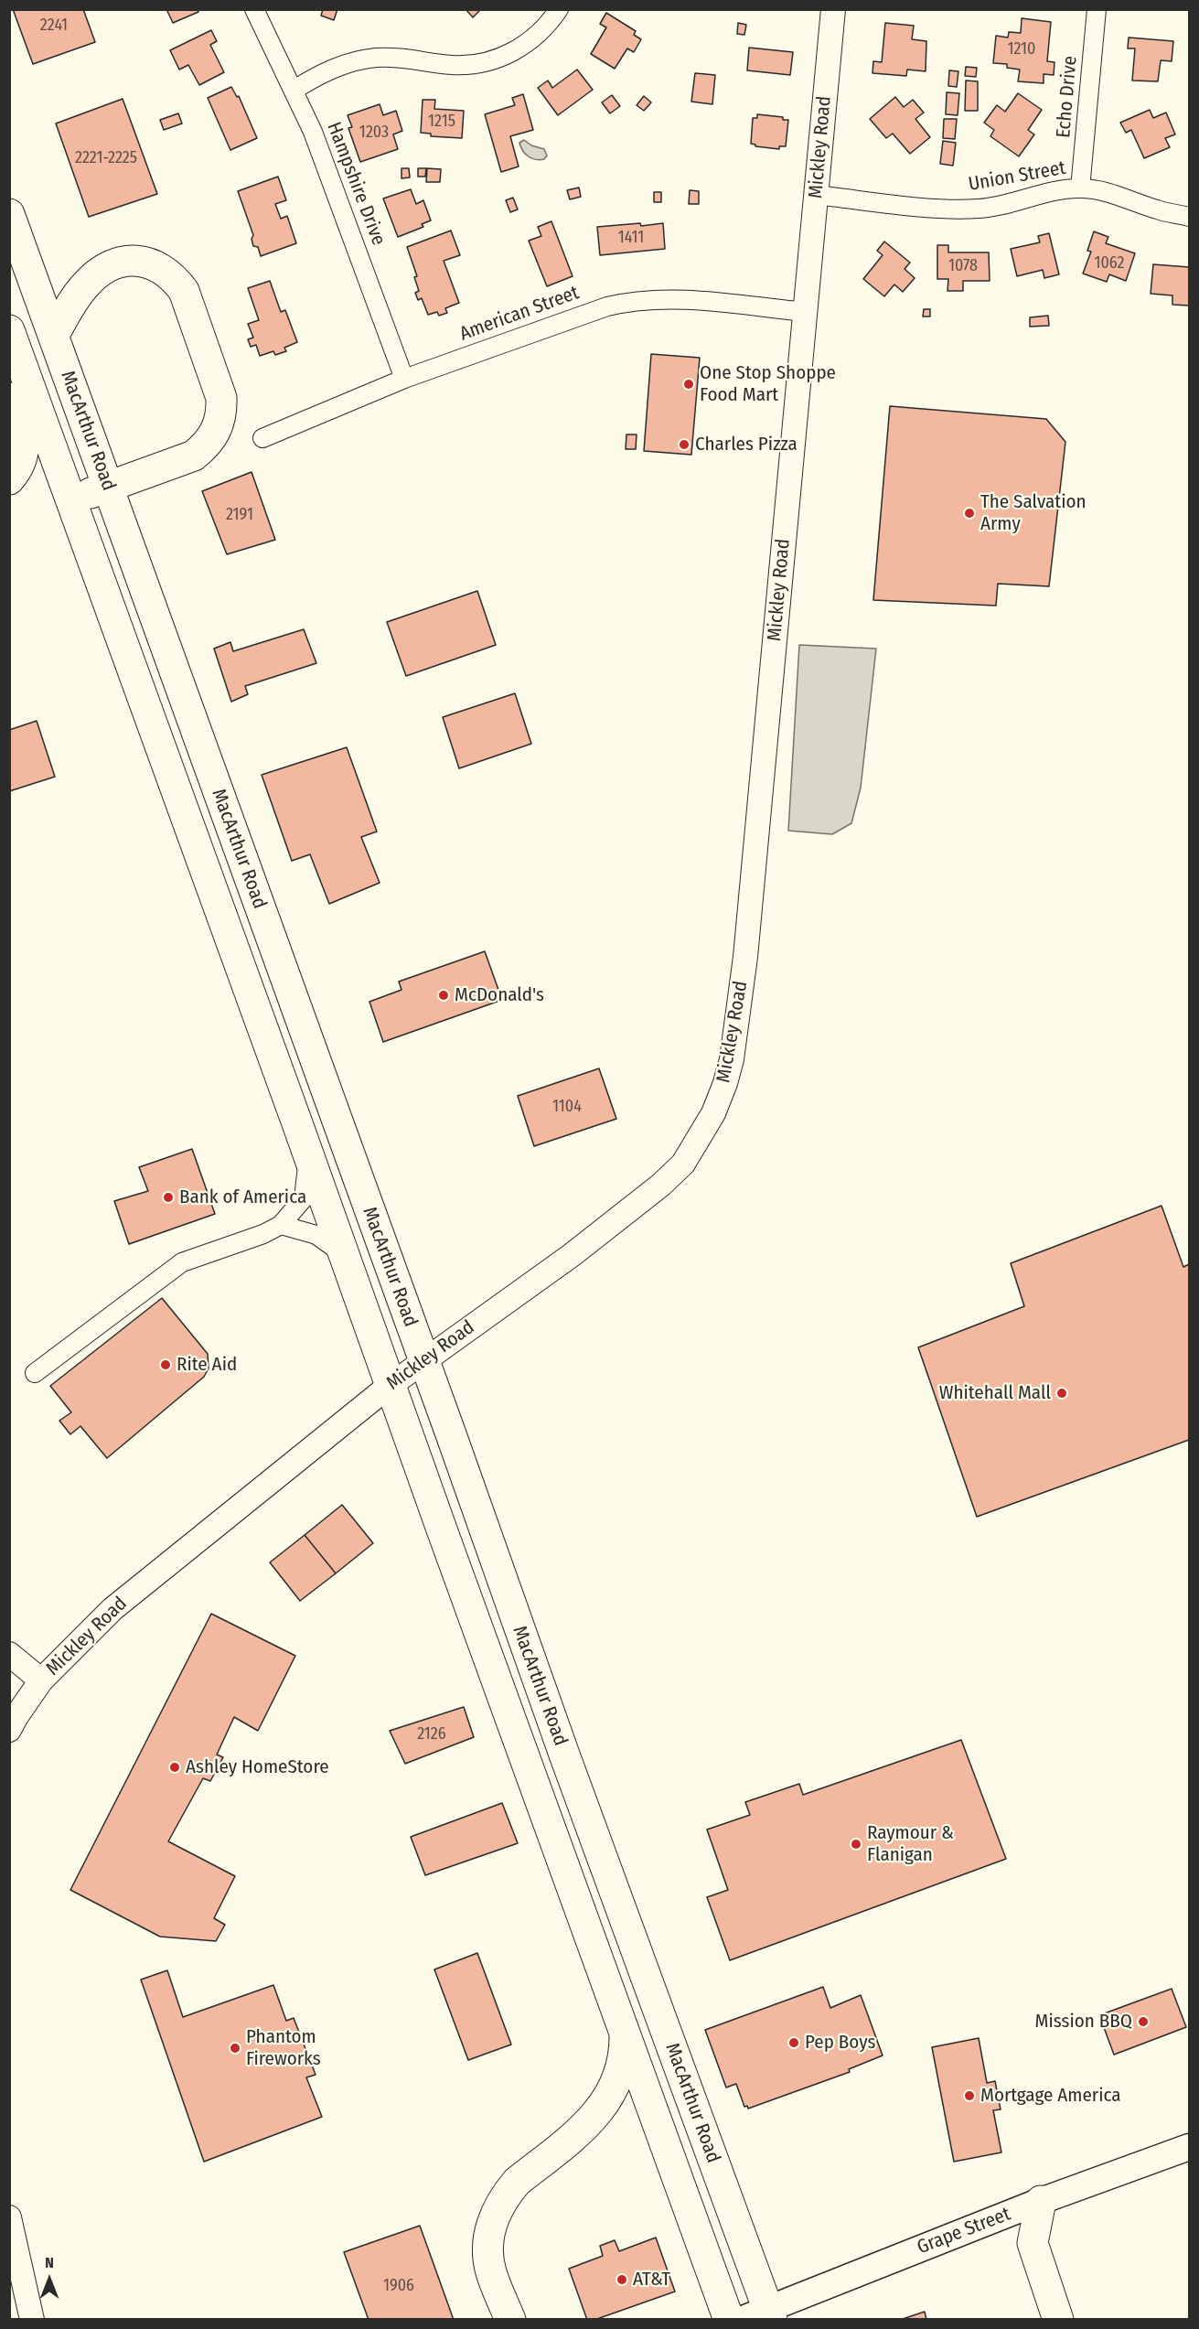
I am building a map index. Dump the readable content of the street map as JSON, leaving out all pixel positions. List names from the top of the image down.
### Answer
{
  "streets": {
    "highway": ["MacArthur Road"],
    "main road": ["Grape Street"],
    "street": [
      "Echo Drive",
      "Mickley Road",
      "Union Street",
      "Hampshire Drive",
      "American Street"
    ]
  },
  "crossings": [
    ["Echo Drive", "Union Street"],
    ["Mickley Road", "Union Street"],
    ["Mickley Road", "American Street"],
    ["Mickley Road", "MacArthur Road"],
    ["Hampshire Drive", "American Street"],
    ["MacArthur Road", "Grape Street"]
  ],
  "places": [
    "One Stop Shoppe Food Mart",
    "Charles Pizza",
    "The Salvation Army",
    "McDonald's",
    "Bank of America",
    "Rite Aid",
    "Whitehall Mall",
    "Ashley HomeStore",
    "Raymour & Flanigan",
    "Mission BBQ",
    "Pep Boys",
    "Phantom Fireworks",
    "Mortgage America",
    "AT&T"
  ],
  "house_numbers": [
    "2241",
    "1210",
    "1215",
    "1203",
    "2221-2225",
    "1411",
    "1062",
    "1078",
    "2191",
    "1104",
    "2126",
    "1906"
  ],
  "north": "top"
}
